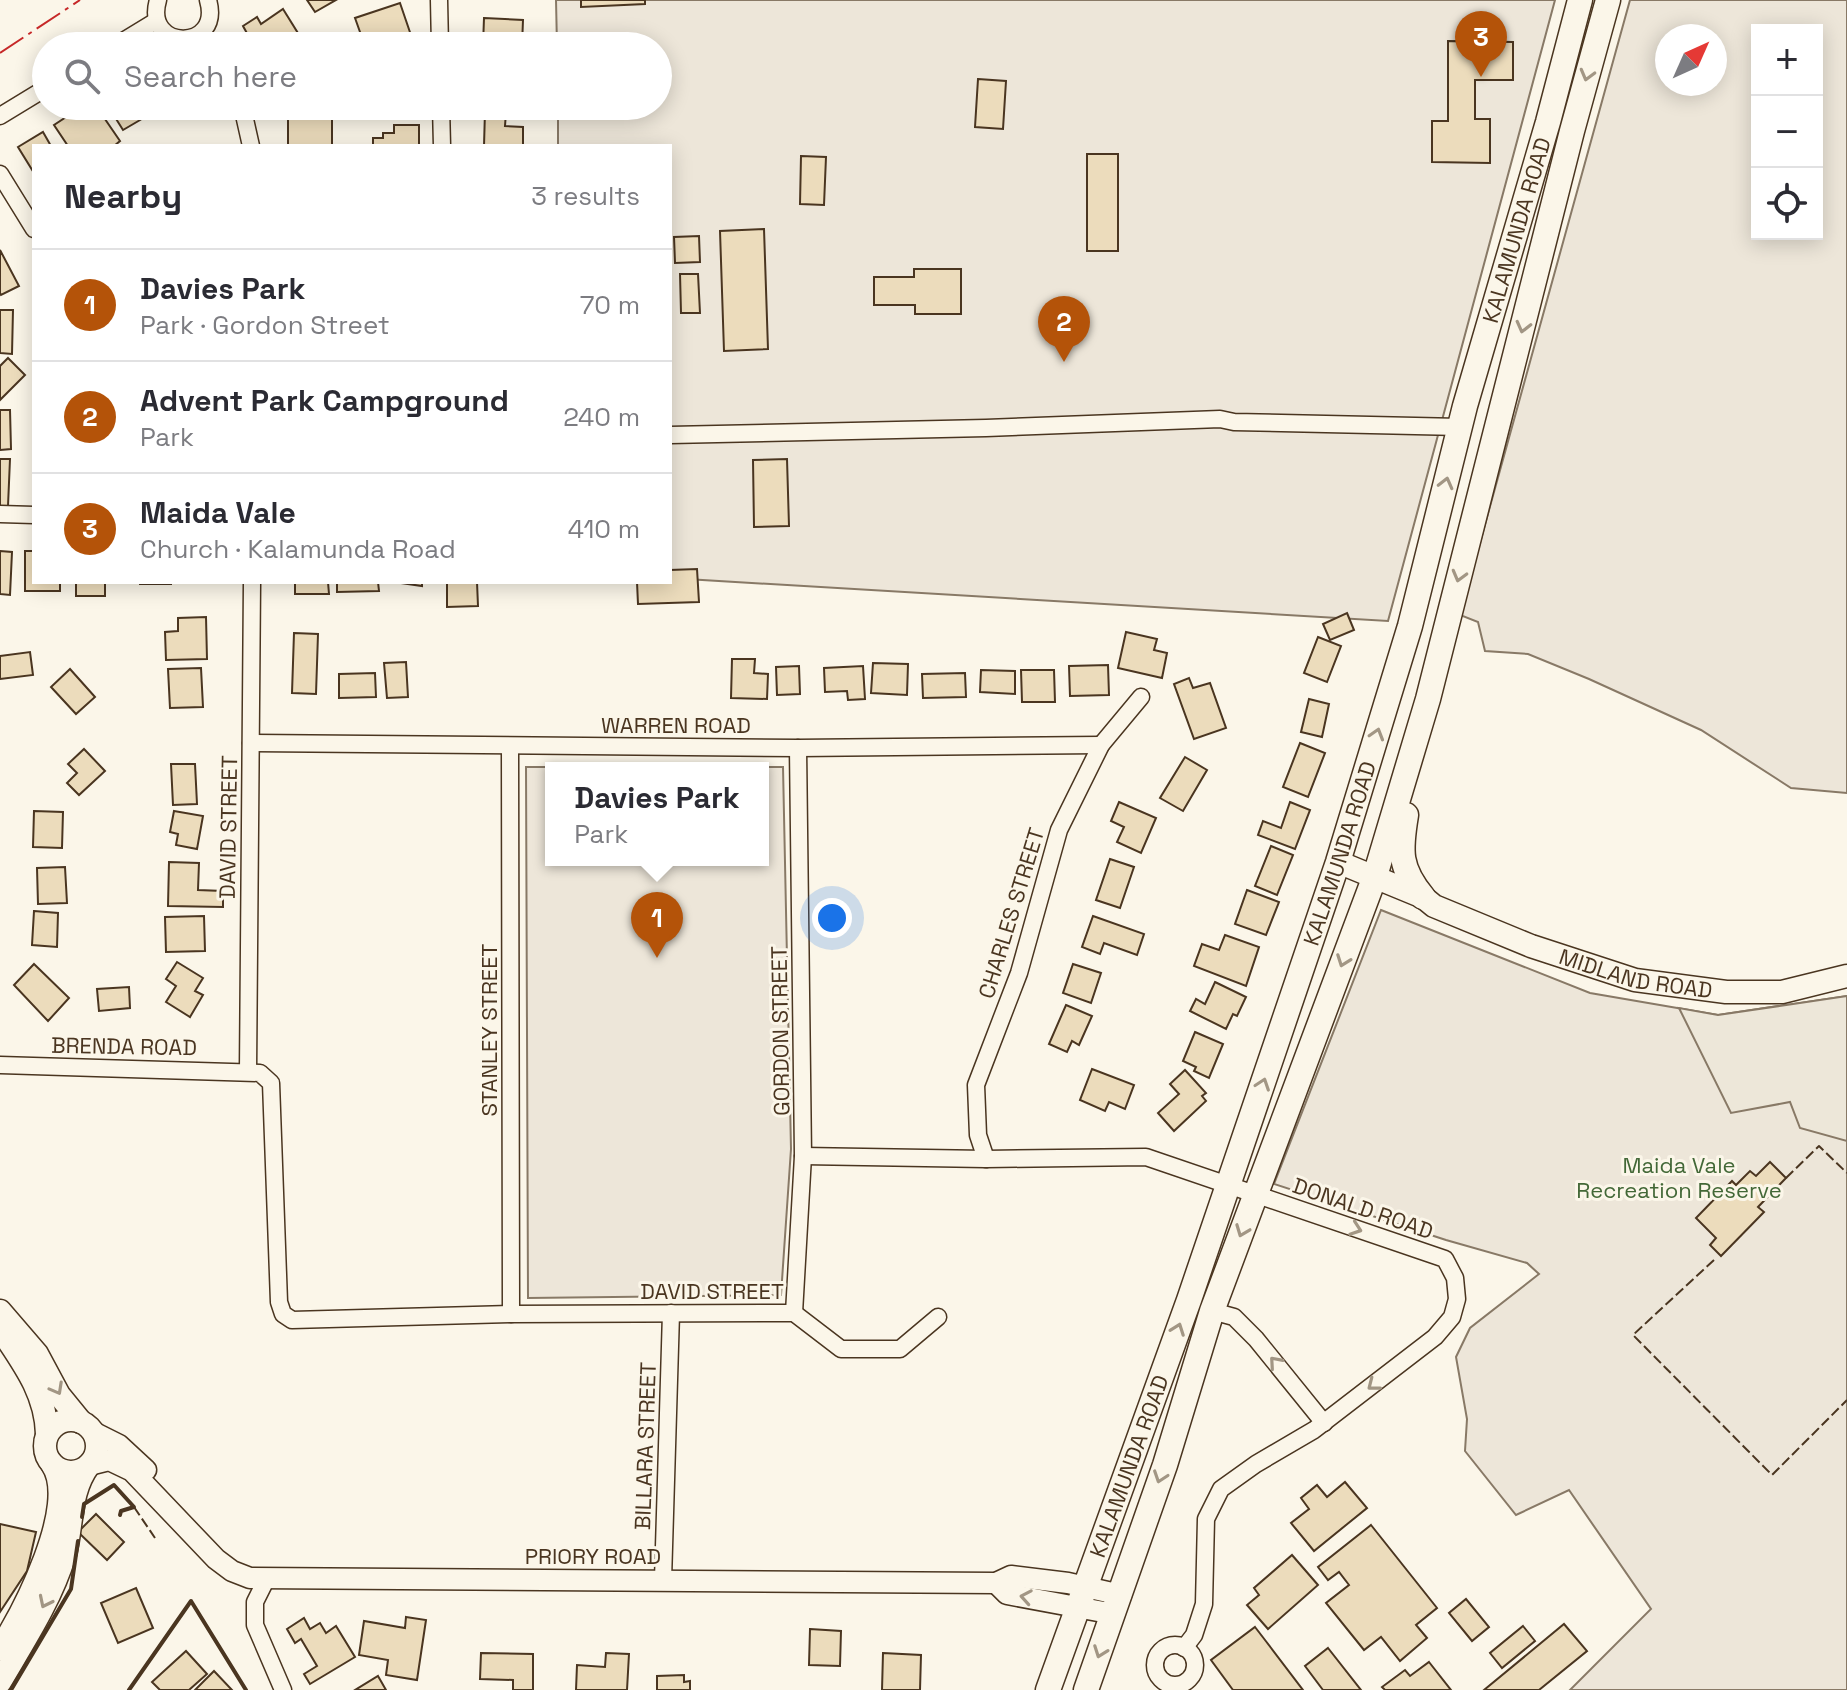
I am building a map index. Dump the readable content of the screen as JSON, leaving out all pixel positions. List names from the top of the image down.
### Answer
{
  "streets": {
    "main road": ["KALAMUNDA ROAD", "MIDLAND ROAD"],
    "street": [
      "WARREN ROAD",
      "DAVID STREET",
      "CHARLES STREET",
      "STANLEY STREET",
      "GORDON STREET",
      "BRENDA ROAD",
      "DONALD ROAD",
      "BILLARA STREET",
      "PRIORY ROAD"
    ]
  },
  "crossings": [
    ["KALAMUNDA ROAD", "MIDLAND ROAD"],
    ["KALAMUNDA ROAD", "DONALD ROAD"],
    ["KALAMUNDA ROAD", "PRIORY ROAD"],
    ["WARREN ROAD", "DAVID STREET"],
    ["WARREN ROAD", "CHARLES STREET"],
    ["WARREN ROAD", "STANLEY STREET"],
    ["WARREN ROAD", "GORDON STREET"],
    ["DAVID STREET", "STANLEY STREET"],
    ["DAVID STREET", "GORDON STREET"],
    ["DAVID STREET", "BRENDA ROAD"],
    ["DAVID STREET", "BILLARA STREET"],
    ["CHARLES STREET", "DONALD ROAD"],
    ["GORDON STREET", "DONALD ROAD"],
    ["BILLARA STREET", "PRIORY ROAD"]
  ],
  "parks": ["Maida Vale Recreation Reserve"],
  "north": "top right",
  "page": {
    "pins": ["3", "2", "1"],
    "map_buttons": ["+", "−"],
    "search": "Search here",
    "heading": ["Nearby", "3 results"],
    "list": [
      {
        "mark": "1",
        "name": "Davies Park",
        "note": "Park · Gordon Street",
        "value": "70 m"
      },
      {
        "mark": "2",
        "name": "Advent Park Campground",
        "note": "Park",
        "value": "240 m"
      },
      {
        "mark": "3",
        "name": "Maida Vale",
        "note": "Church · Kalamunda Road",
        "value": "410 m"
      }
    ],
    "popup": ["Davies Park", "Park"]
  }
}
